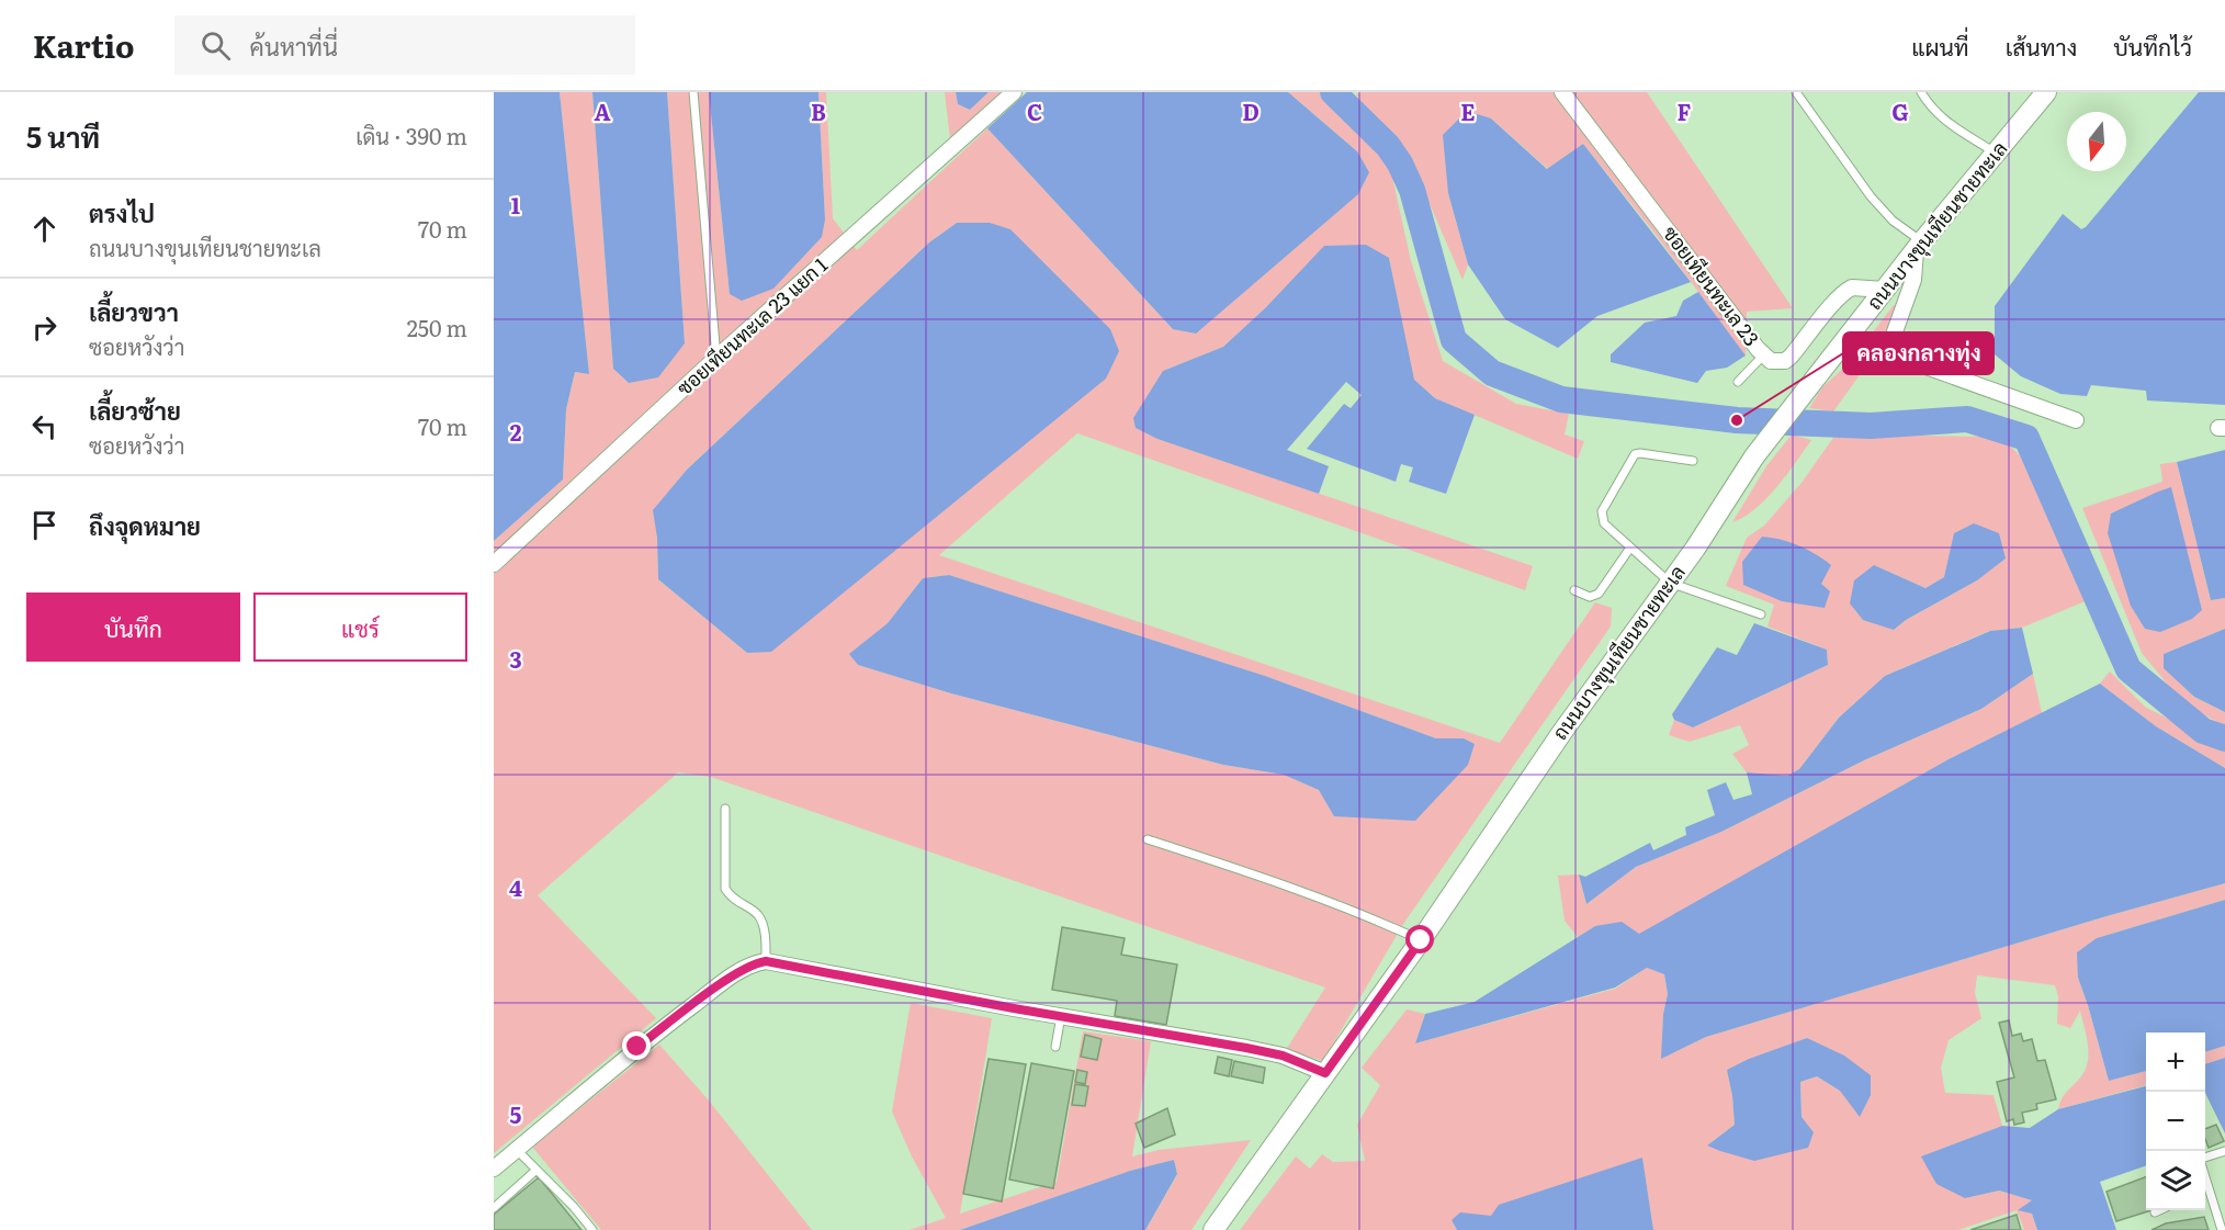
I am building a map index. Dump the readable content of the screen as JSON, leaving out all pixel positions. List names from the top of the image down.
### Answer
{
  "streets": {
    "main road": ["ถนนบางขุนเทียนชายทะเล"],
    "street": ["ซอยเทียนทะเล 23", "ซอยเทียนทะเล 23 แยก 1"]
  },
  "crossings": [
    ["ถนนบางขุนเทียนชายทะเล", "ซอยเทียนทะเล 23"]
  ],
  "places": ["คลองกลางทุ่ง"],
  "north": "bottom",
  "page": {
    "header": "Kartio",
    "search": "ค้นหาที่นี่",
    "nav": ["แผนที่", "เส้นทาง", "บันทึกไว้"],
    "heading": ["5 นาที", "เดิน · 390 m"],
    "list": [
      ["ตรงไป", "ถนนบางขุนเทียนชายทะเล", "70 m"],
      ["เลี้ยวขวา", "ซอยหวังว่า", "250 m"],
      ["เลี้ยวซ้าย", "ซอยหวังว่า", "70 m"],
      "ถึงจุดหมาย"
    ],
    "buttons": ["บันทึก", "แชร์"],
    "map_buttons": ["+", "−"]
  },
  "grid": {
    "columns": [
      "A",
      "B",
      "C",
      "D",
      "E",
      "F",
      "G"
    ],
    "rows": [
      "1",
      "2",
      "3",
      "4",
      "5"
    ]
  }
}
